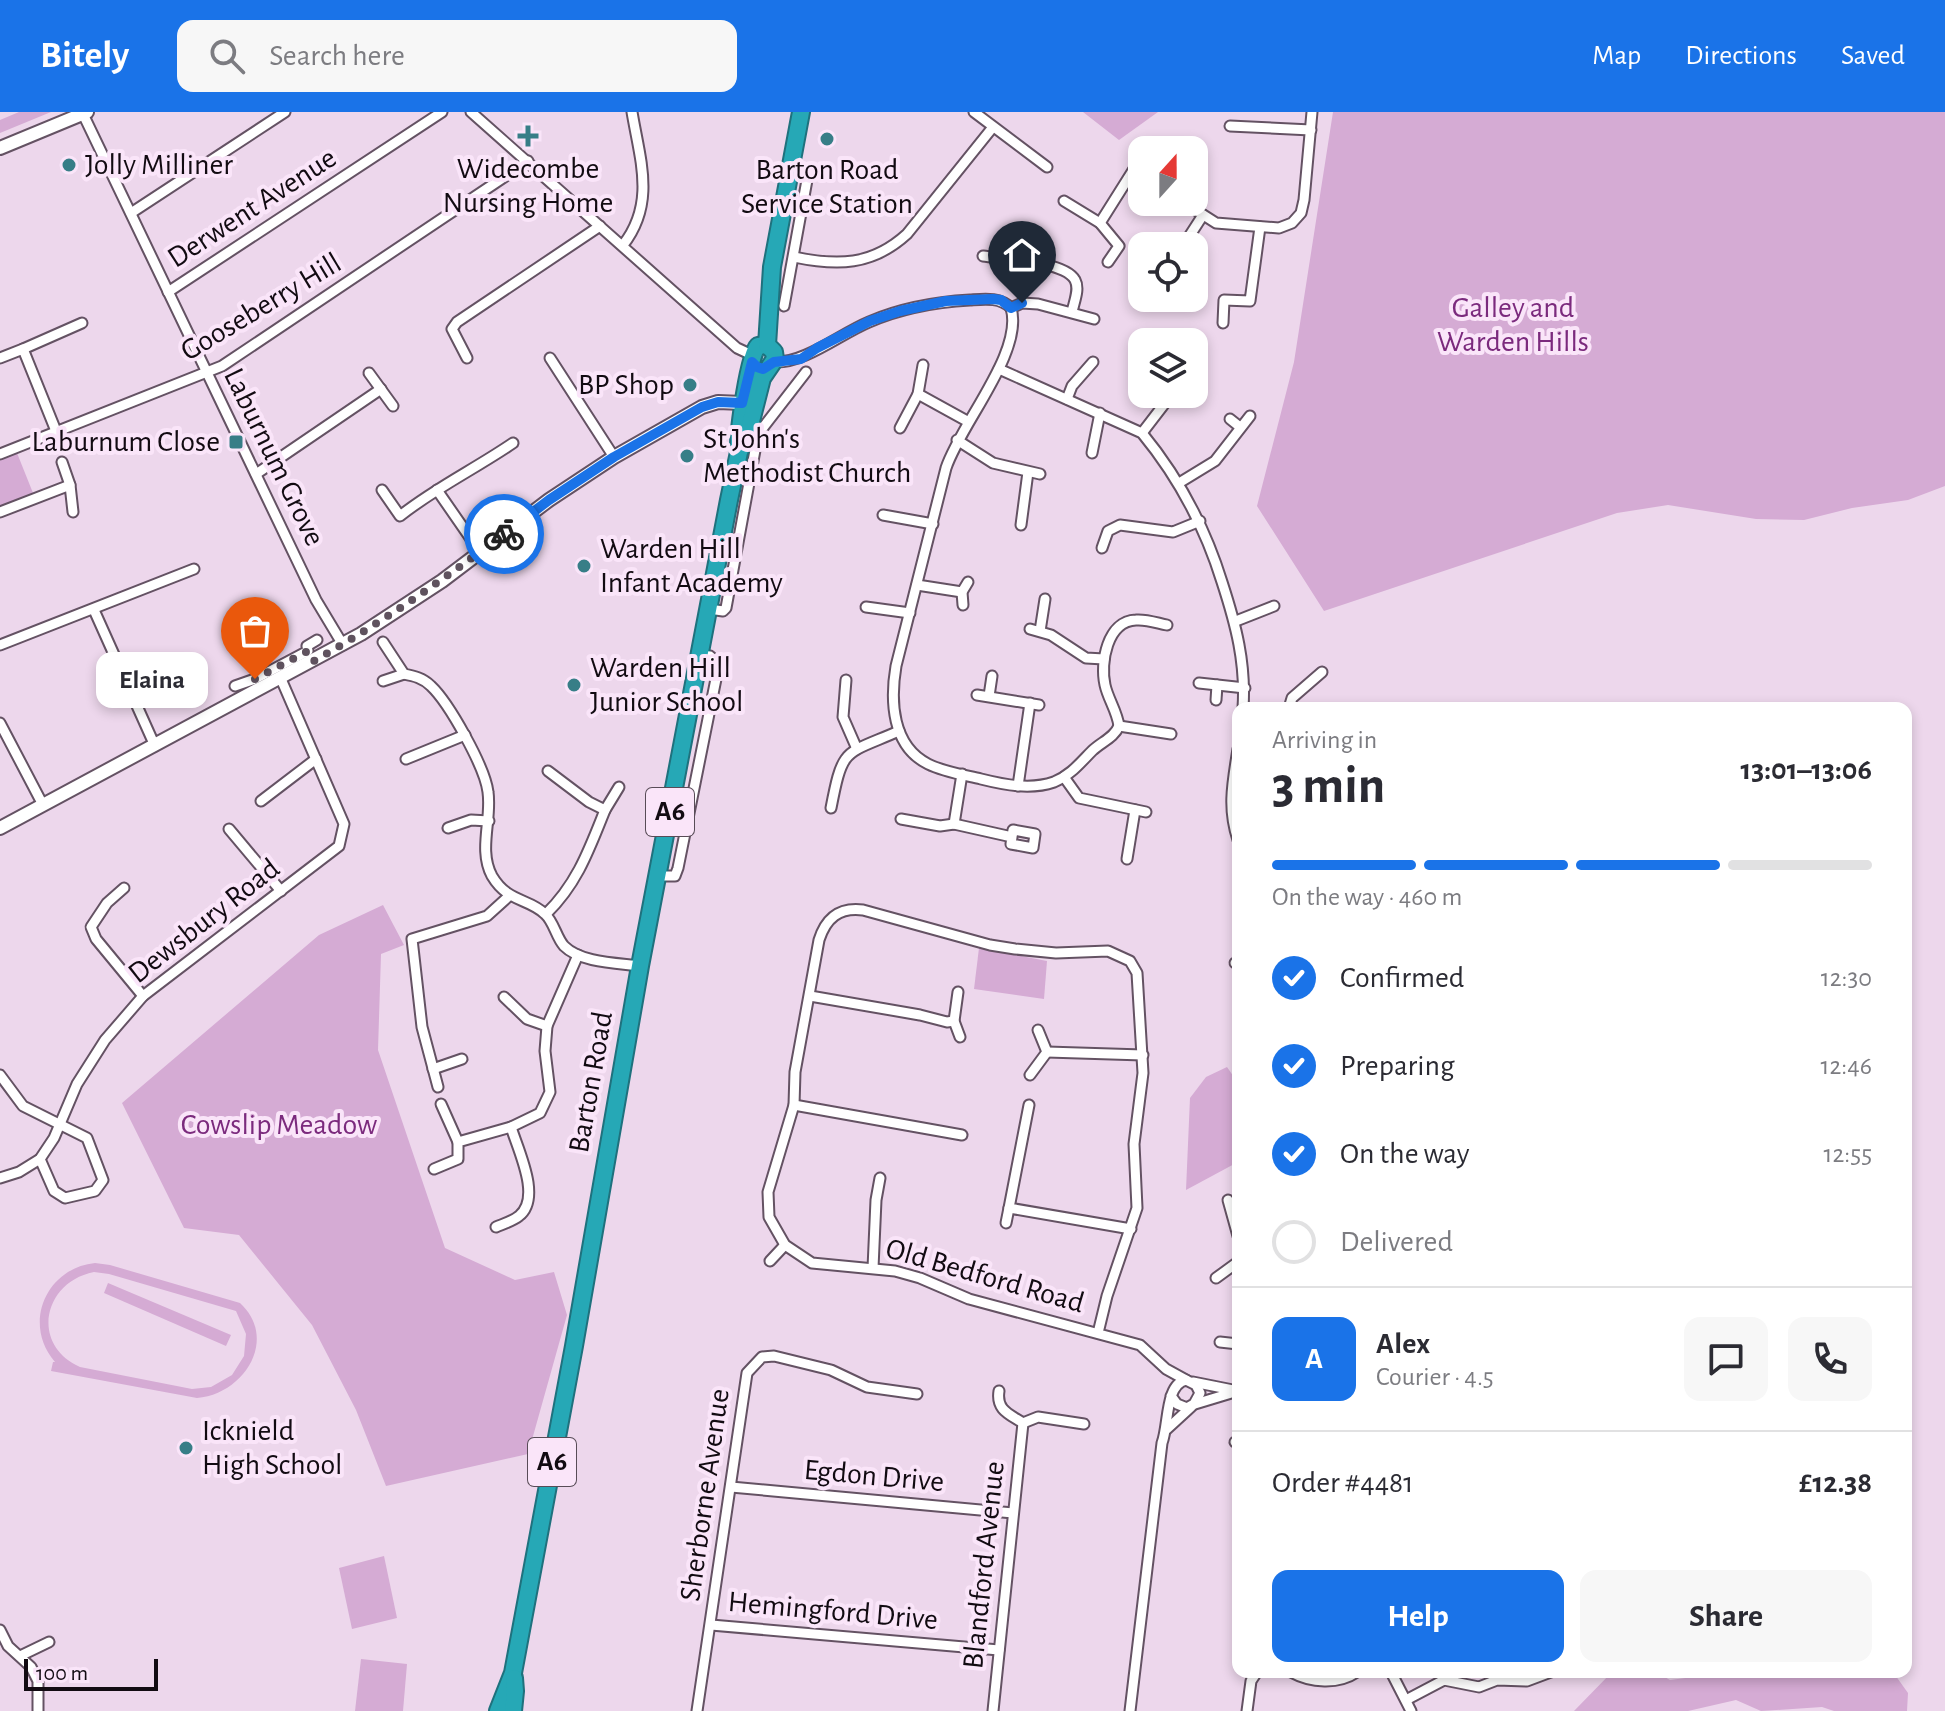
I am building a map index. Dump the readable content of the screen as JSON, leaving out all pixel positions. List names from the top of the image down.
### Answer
{
  "streets": {
    "highway": ["A6", "Barton Road"],
    "street": [
      "Derwent Avenue",
      "Gooseberry Hill",
      "Laburnum Grove",
      "Dewsbury Road",
      "Old Bedford Road",
      "Egdon Drive",
      "Sherborne Avenue",
      "Blandford Avenue",
      "Hemingford Drive"
    ]
  },
  "crossings": [
    ["Derwent Avenue", "Laburnum Grove"],
    ["Gooseberry Hill", "Laburnum Grove"],
    ["A6", "Barton Road"],
    ["Egdon Drive", "Sherborne Avenue"],
    ["Egdon Drive", "Blandford Avenue"],
    ["Sherborne Avenue", "Hemingford Drive"],
    ["Blandford Avenue", "Hemingford Drive"]
  ],
  "parks": ["Galley and Warden Hills", "Cowslip Meadow"],
  "places": {
    "health": ["Widecombe Nursing Home"],
    "other": [
      "Barton Road Service Station",
      "Jolly Milliner",
      "BP Shop",
      "St John's Methodist Church",
      "Warden Hill Infant Academy",
      "Elaina",
      "Warden Hill Junior School",
      "Icknield High School"
    ],
    "transit": ["Laburnum Close"]
  },
  "scale_bar": "100 m",
  "north": "top",
  "page": {
    "header": "Bitely",
    "search": "Search here",
    "nav": ["Map", "Directions", "Saved"],
    "bubble": "Elaina",
    "heading": ["3 min", "Arriving in", "13:01–13:06"],
    "panel": [
      "Alex",
      "Courier · 4.5",
      "Order #4481",
      "£12.38"
    ],
    "bar": "On the way · 460 m",
    "list": [
      ["Confirmed", "12:30"],
      ["Preparing", "12:46"],
      ["On the way", "12:55"],
      "Delivered"
    ],
    "round": "A",
    "buttons": ["Help", "Share"],
    "scale": "100 m"
  }
}
